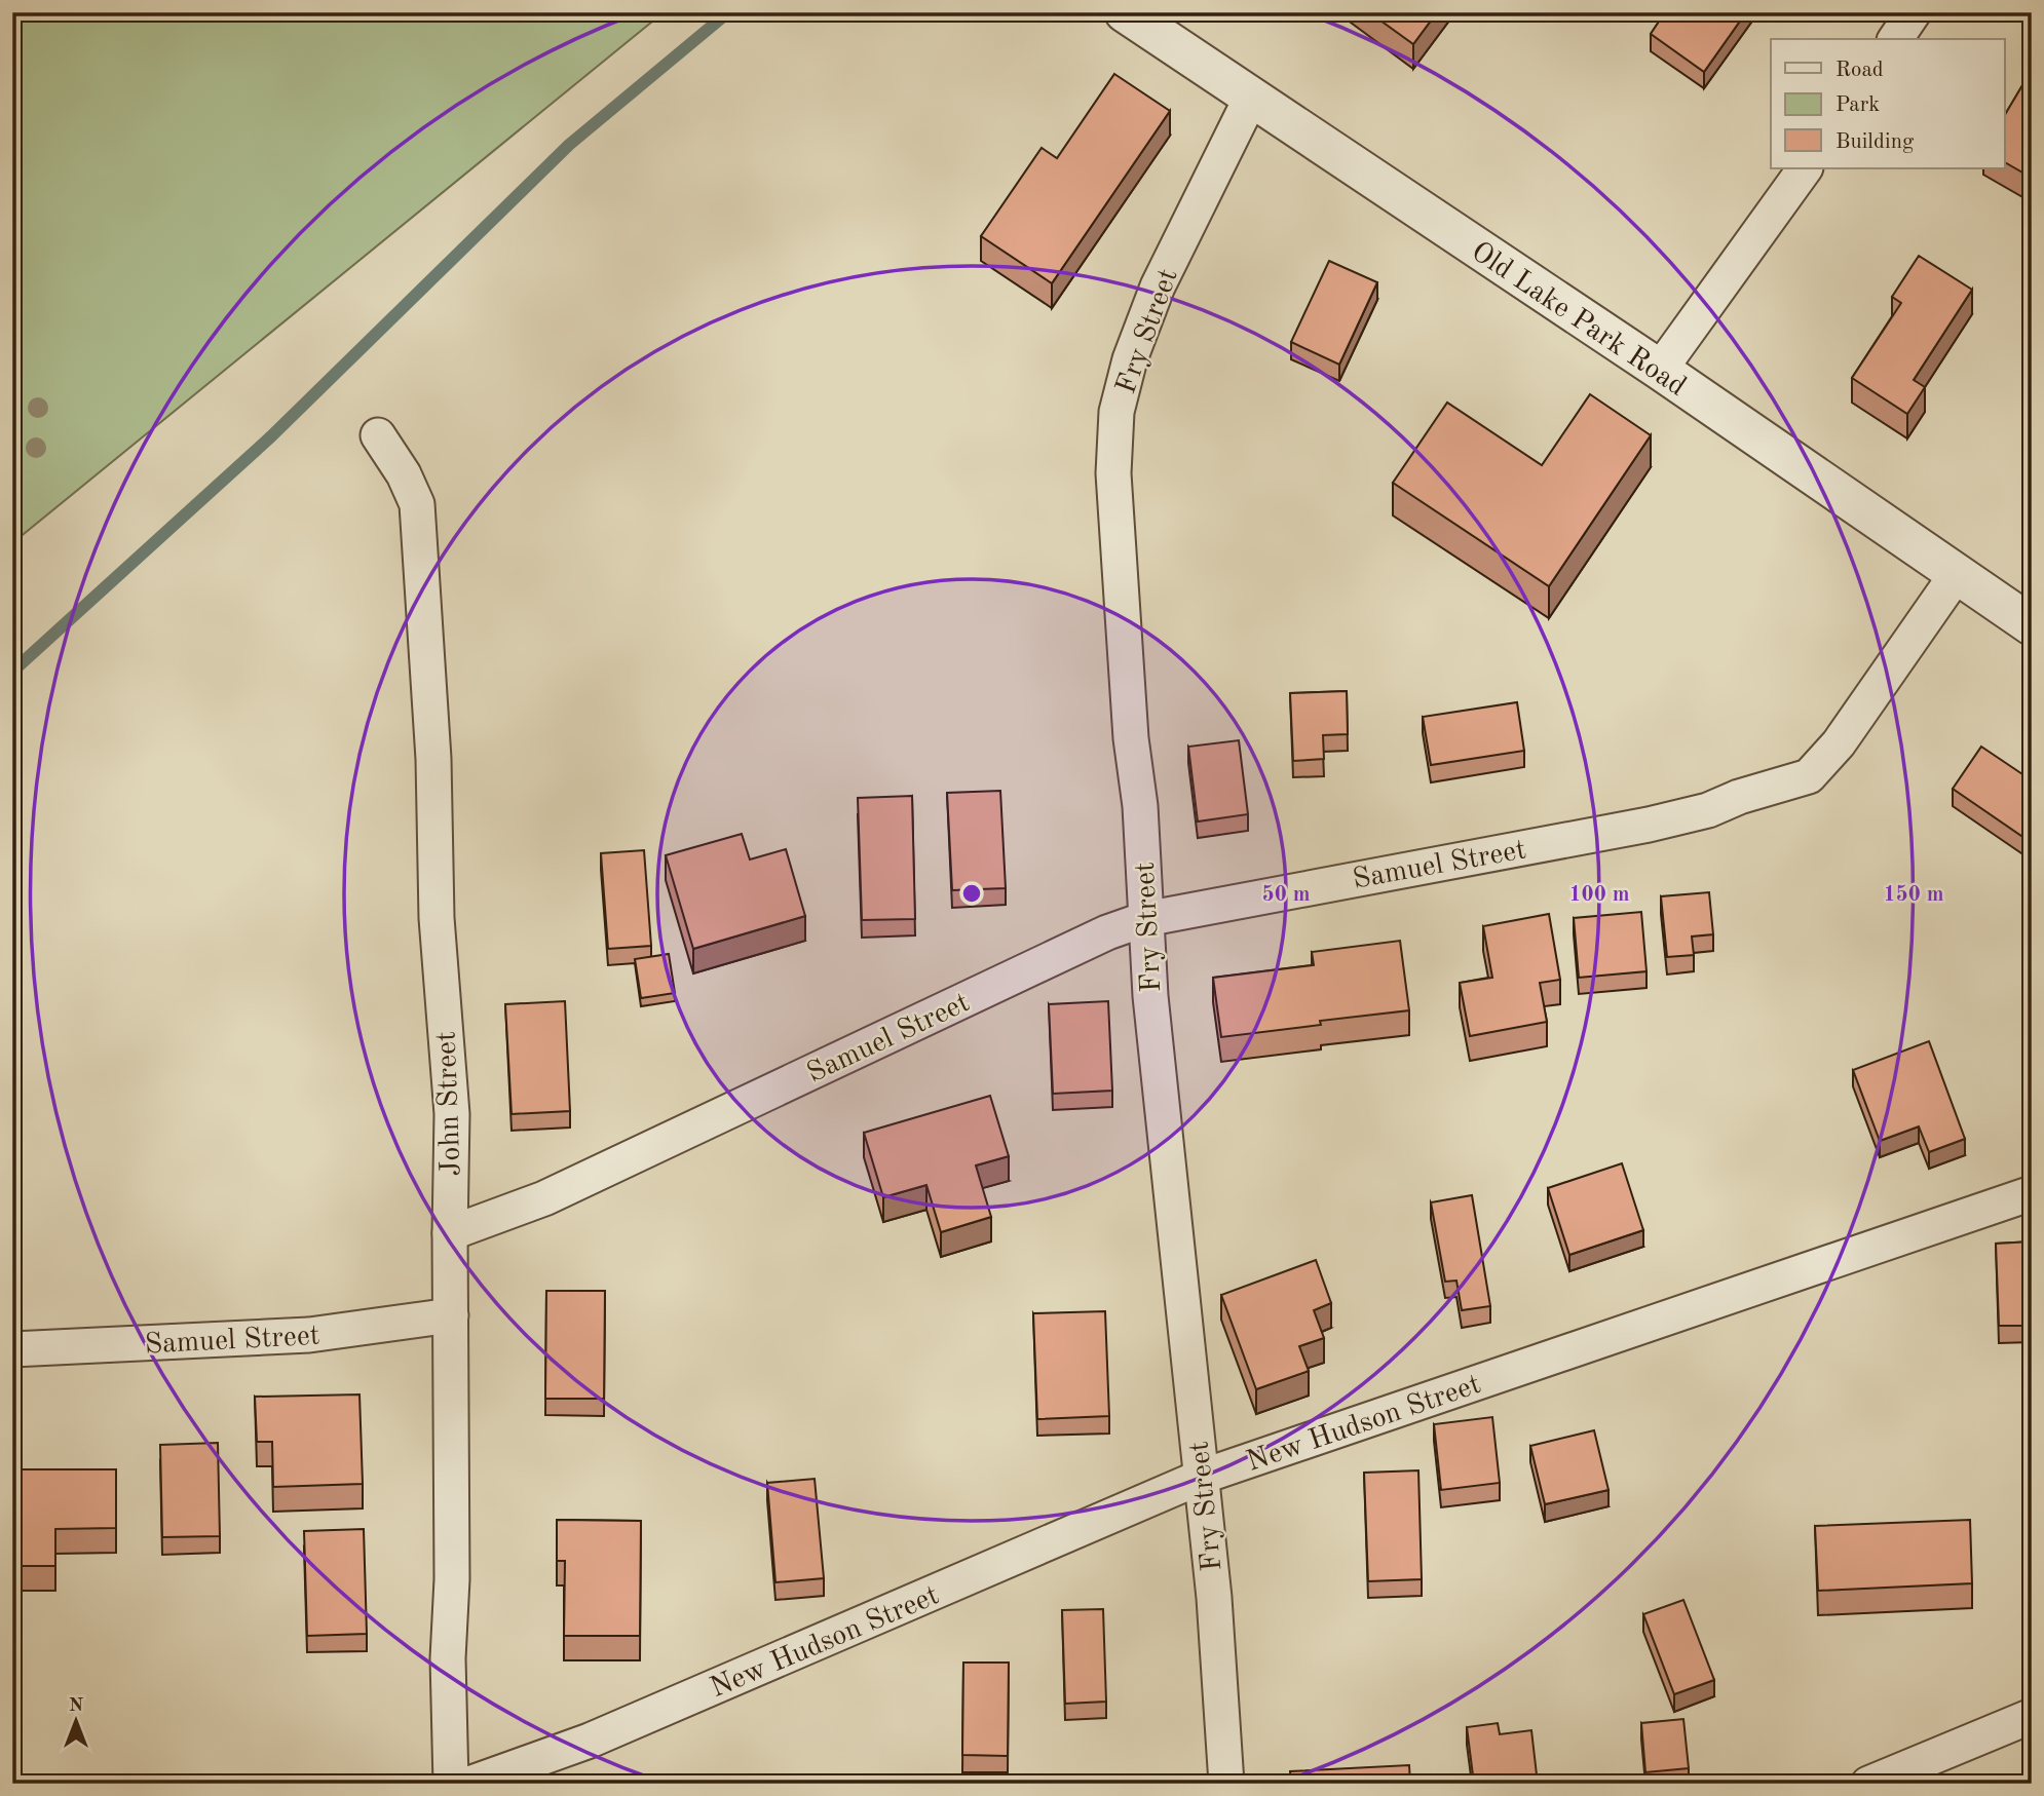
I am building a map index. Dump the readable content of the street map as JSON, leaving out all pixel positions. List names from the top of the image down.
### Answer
{
  "streets": {
    "street": [
      "Old Lake Park Road",
      "Fry Street",
      "Samuel Street",
      "John Street",
      "New Hudson Street"
    ]
  },
  "crossings": [
    ["Old Lake Park Road", "Fry Street"],
    ["Old Lake Park Road", "Samuel Street"],
    ["Fry Street", "Samuel Street"],
    ["Fry Street", "New Hudson Street"],
    ["Samuel Street", "John Street"]
  ],
  "legend": ["Road", "Park", "Building"],
  "north": "top",
  "rings": ["50 m", "100 m", "150 m"]
}
